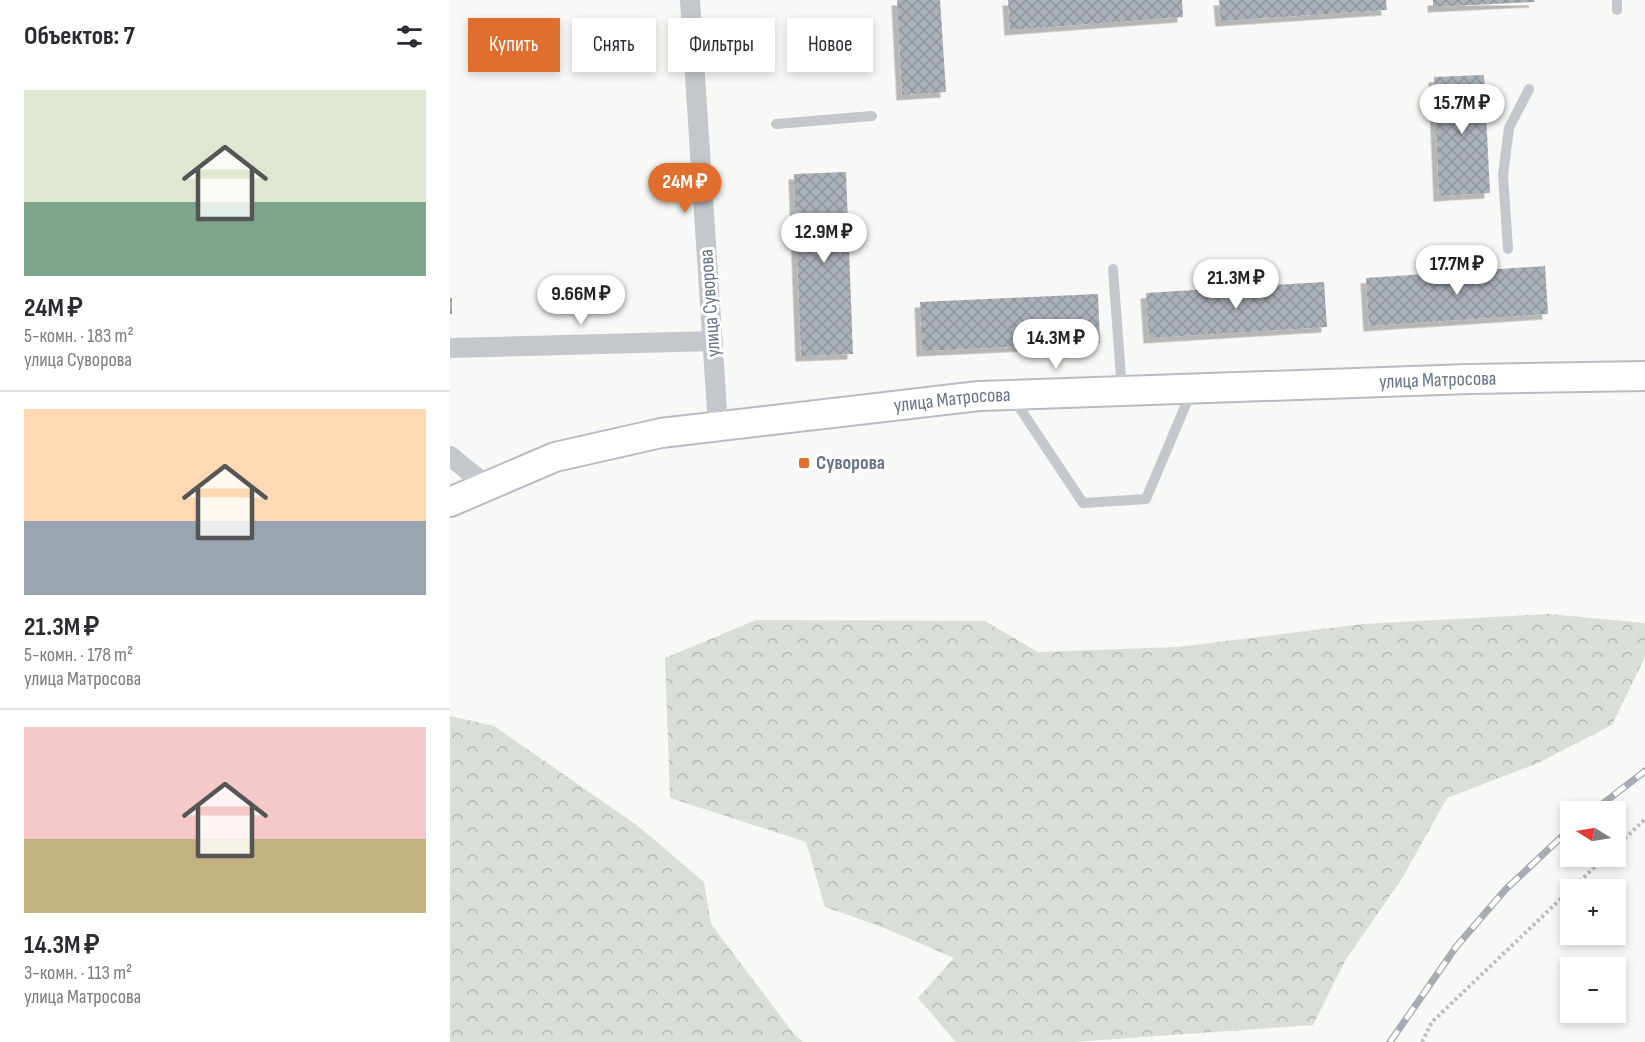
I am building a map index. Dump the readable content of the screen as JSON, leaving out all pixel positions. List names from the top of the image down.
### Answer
{
  "streets": {
    "main road": ["улица Матросова"],
    "street": ["улица Суворова"]
  },
  "crossings": [
    ["улица Суворова", "улица Матросова"]
  ],
  "places": {
    "transit": ["Суворова"]
  },
  "north": "left",
  "page": {
    "heading": "Объектов: 7",
    "chip": [
      "Купить",
      "Снять",
      "Фильтры",
      "Новое"
    ],
    "list": [
      {
        "name": "24M ₽",
        "note": "5-комн. · 183 m² · улица Суворова"
      },
      {
        "name": "21.3M ₽",
        "note": "5-комн. · 178 m² · улица Матросова"
      },
      {
        "name": "14.3M ₽",
        "note": "3-комн. · 113 m² · улица Матросова"
      }
    ],
    "price": [
      "15.7M ₽",
      "24M ₽",
      "12.9M ₽",
      "17.7M ₽",
      "21.3M ₽",
      "9.66M ₽",
      "14.3M ₽"
    ],
    "map_buttons": ["+", "−"]
  }
}
